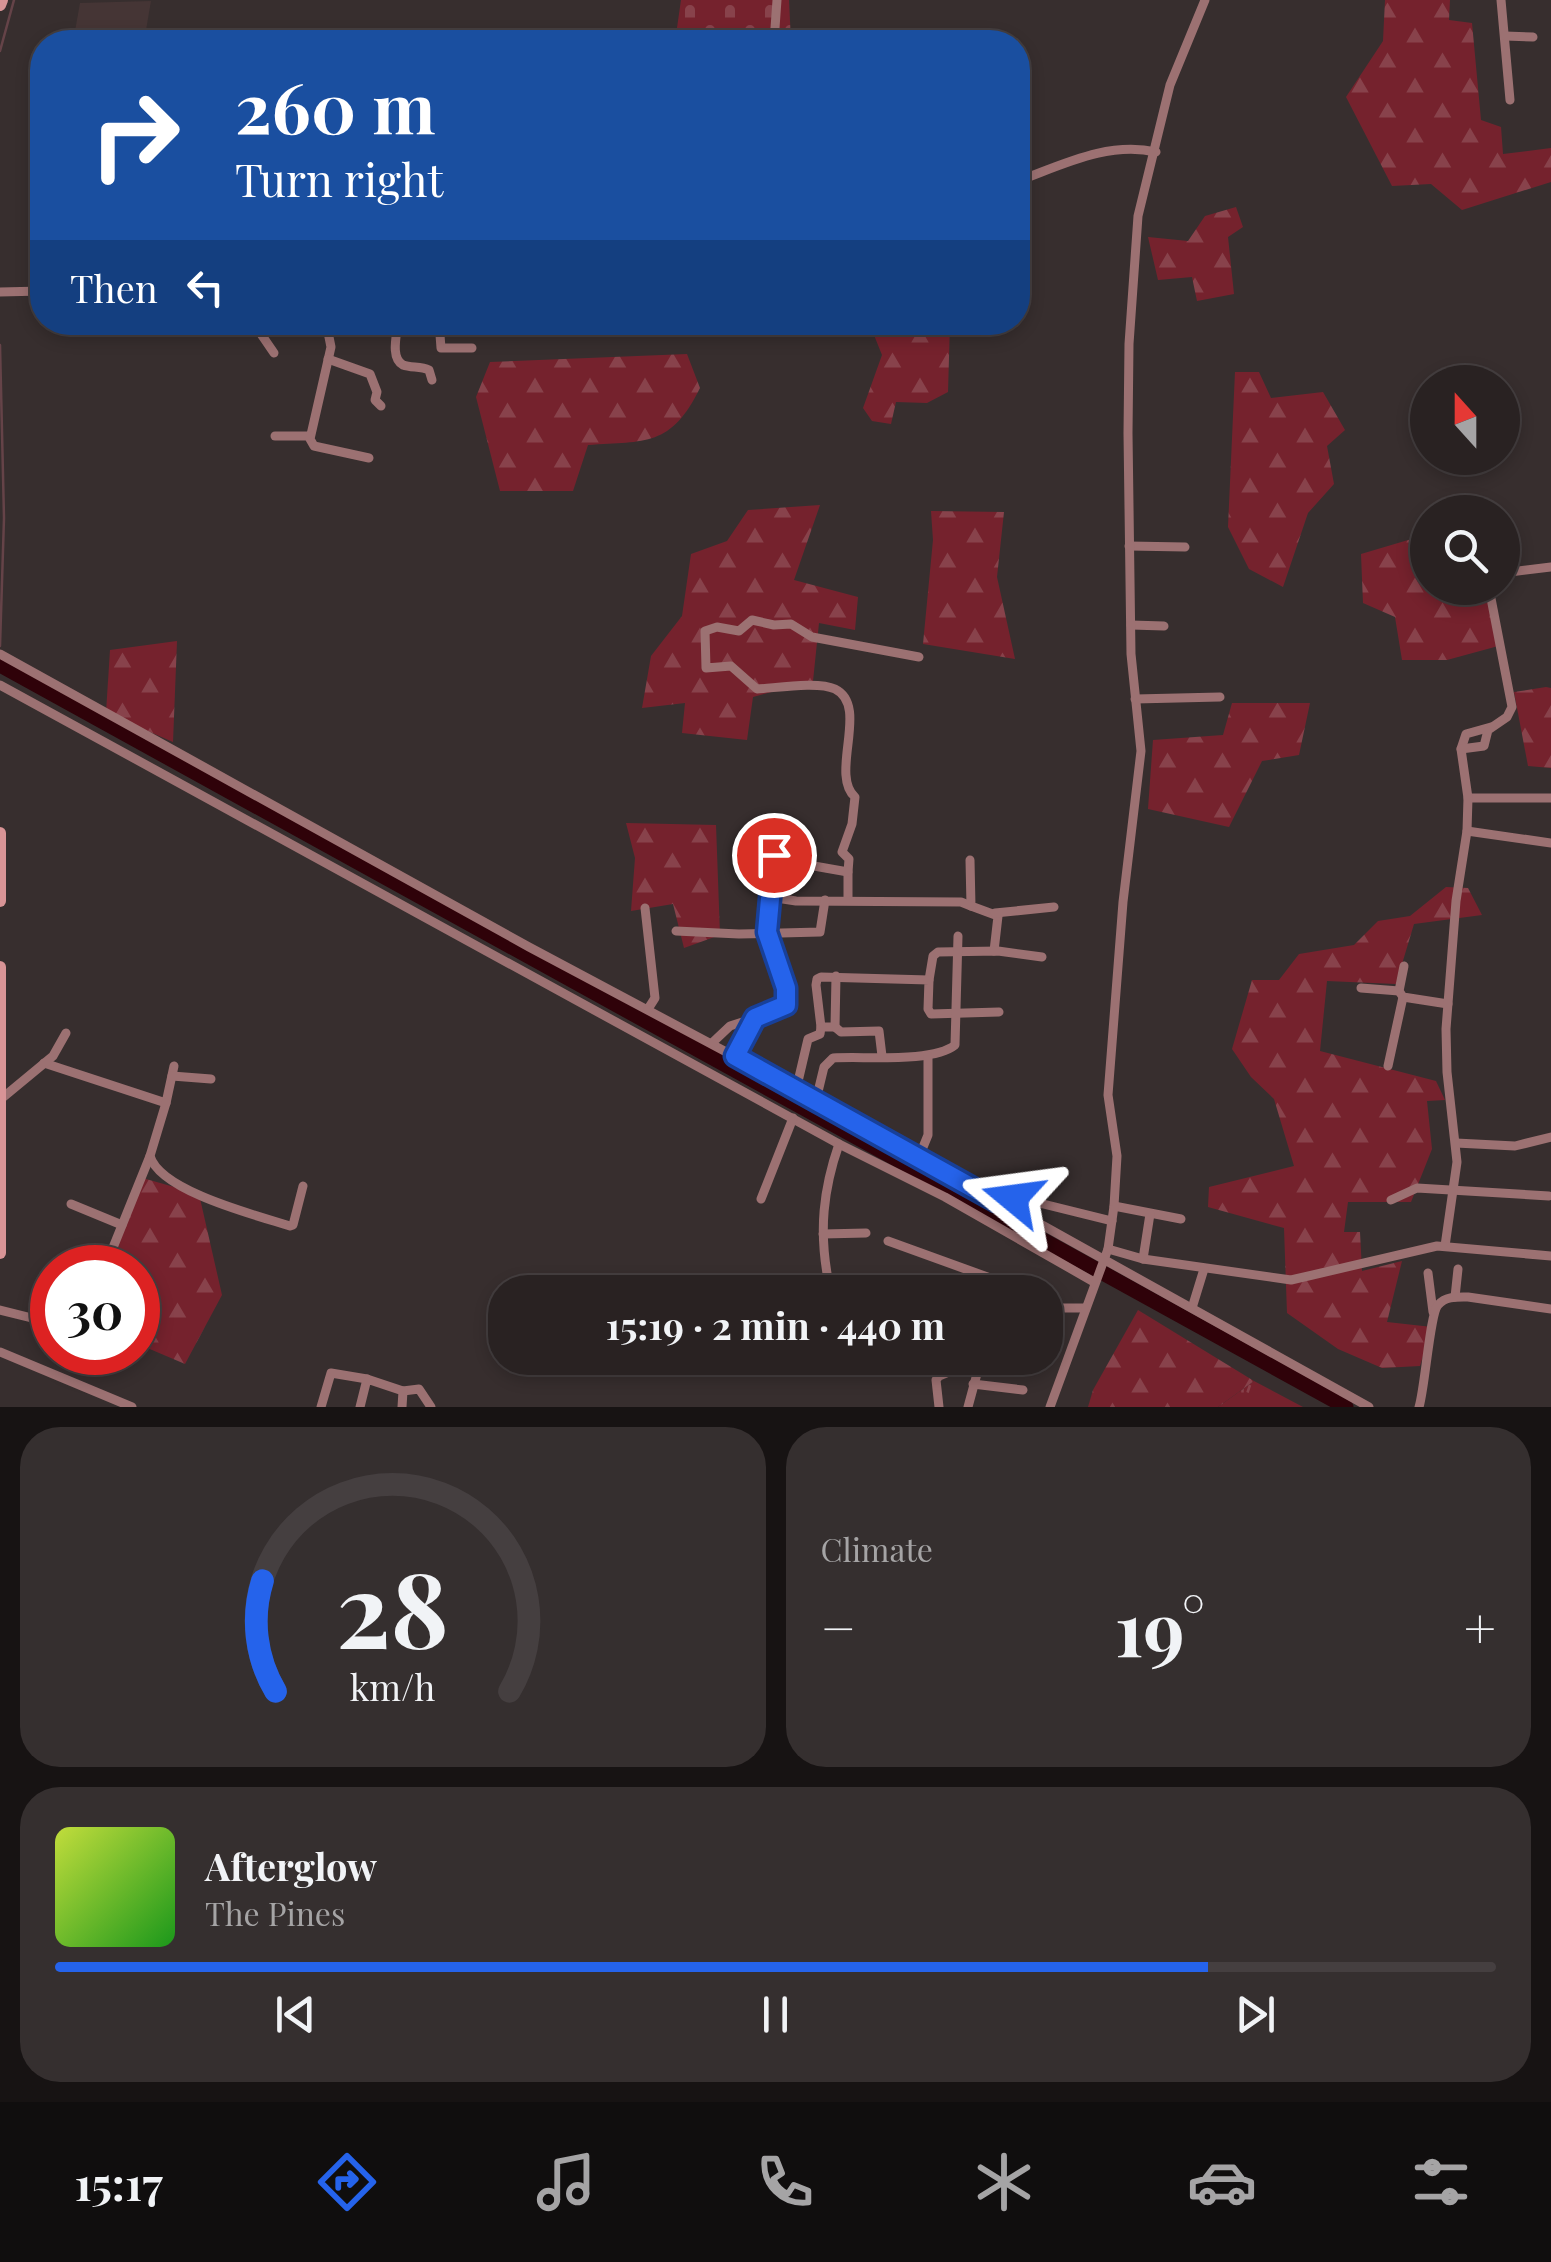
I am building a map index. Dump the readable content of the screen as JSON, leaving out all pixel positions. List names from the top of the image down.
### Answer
{
  "north": "top",
  "page": {
    "turn": ["260 m", "Turn right"],
    "then": "Then",
    "limit": "30",
    "trip": "15:19 · 2 min · 440 m",
    "tile": "Climate",
    "heat": ["−", "19°", "+"],
    "song": ["Afterglow", "The Pines"],
    "tabs": "15:17",
    "gauge": ["28", "km/h"]
  }
}
